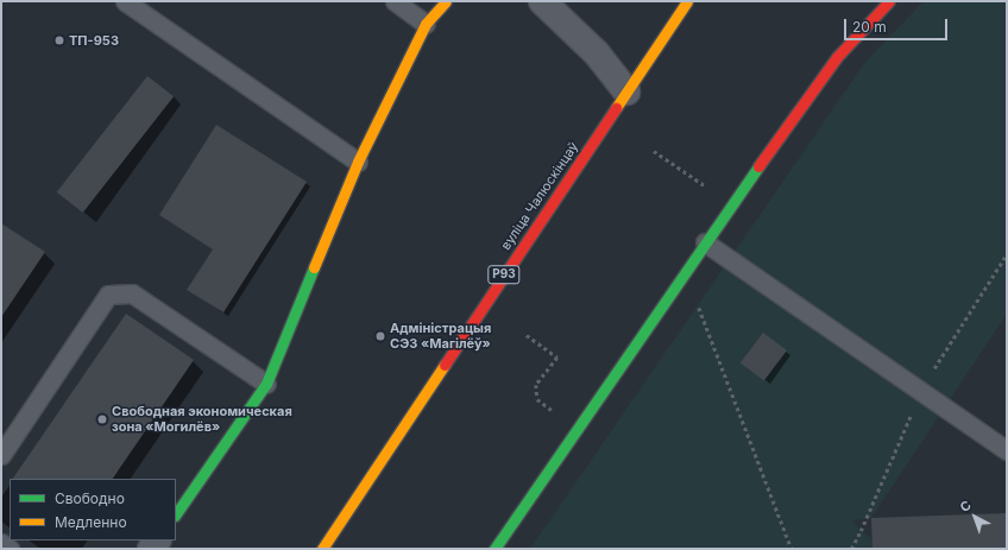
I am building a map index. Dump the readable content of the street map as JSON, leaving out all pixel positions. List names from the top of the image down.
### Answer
{
  "streets": {
    "street": ["вуліца Чалюскінцаў", "Р93"]
  },
  "places": ["ТП-953", "Адміністрацыя СЭЗ «Магілёў»", "Свободная экономическая зона «Могилёв»"],
  "legend": ["Свободно", "Медленно"],
  "scale_bar": "20 m",
  "north": "top left"
}
